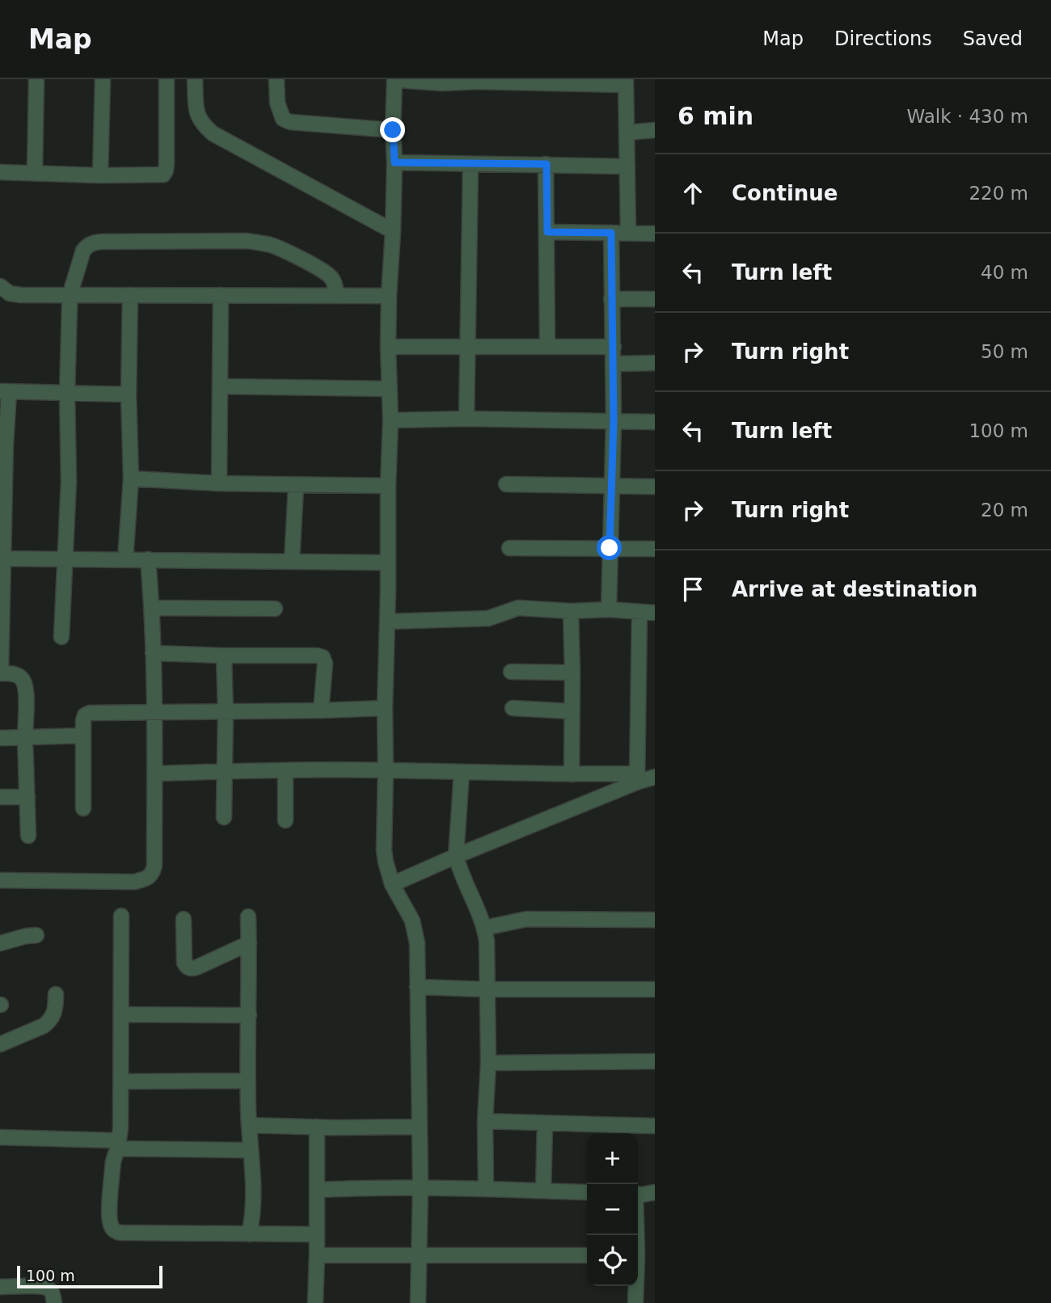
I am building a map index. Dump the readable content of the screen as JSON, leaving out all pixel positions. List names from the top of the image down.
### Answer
{
  "scale_bar": "100 m",
  "page": {
    "header": "Map",
    "nav": ["Map", "Directions", "Saved"],
    "heading": ["6 min", "Walk · 430 m"],
    "list": [
      ["Continue", "220 m"],
      ["Turn left", "40 m"],
      ["Turn right", "50 m"],
      ["Turn left", "100 m"],
      ["Turn right", "20 m"],
      "Arrive at destination"
    ],
    "map_buttons": ["+", "−"],
    "scale": "100 m"
  }
}
